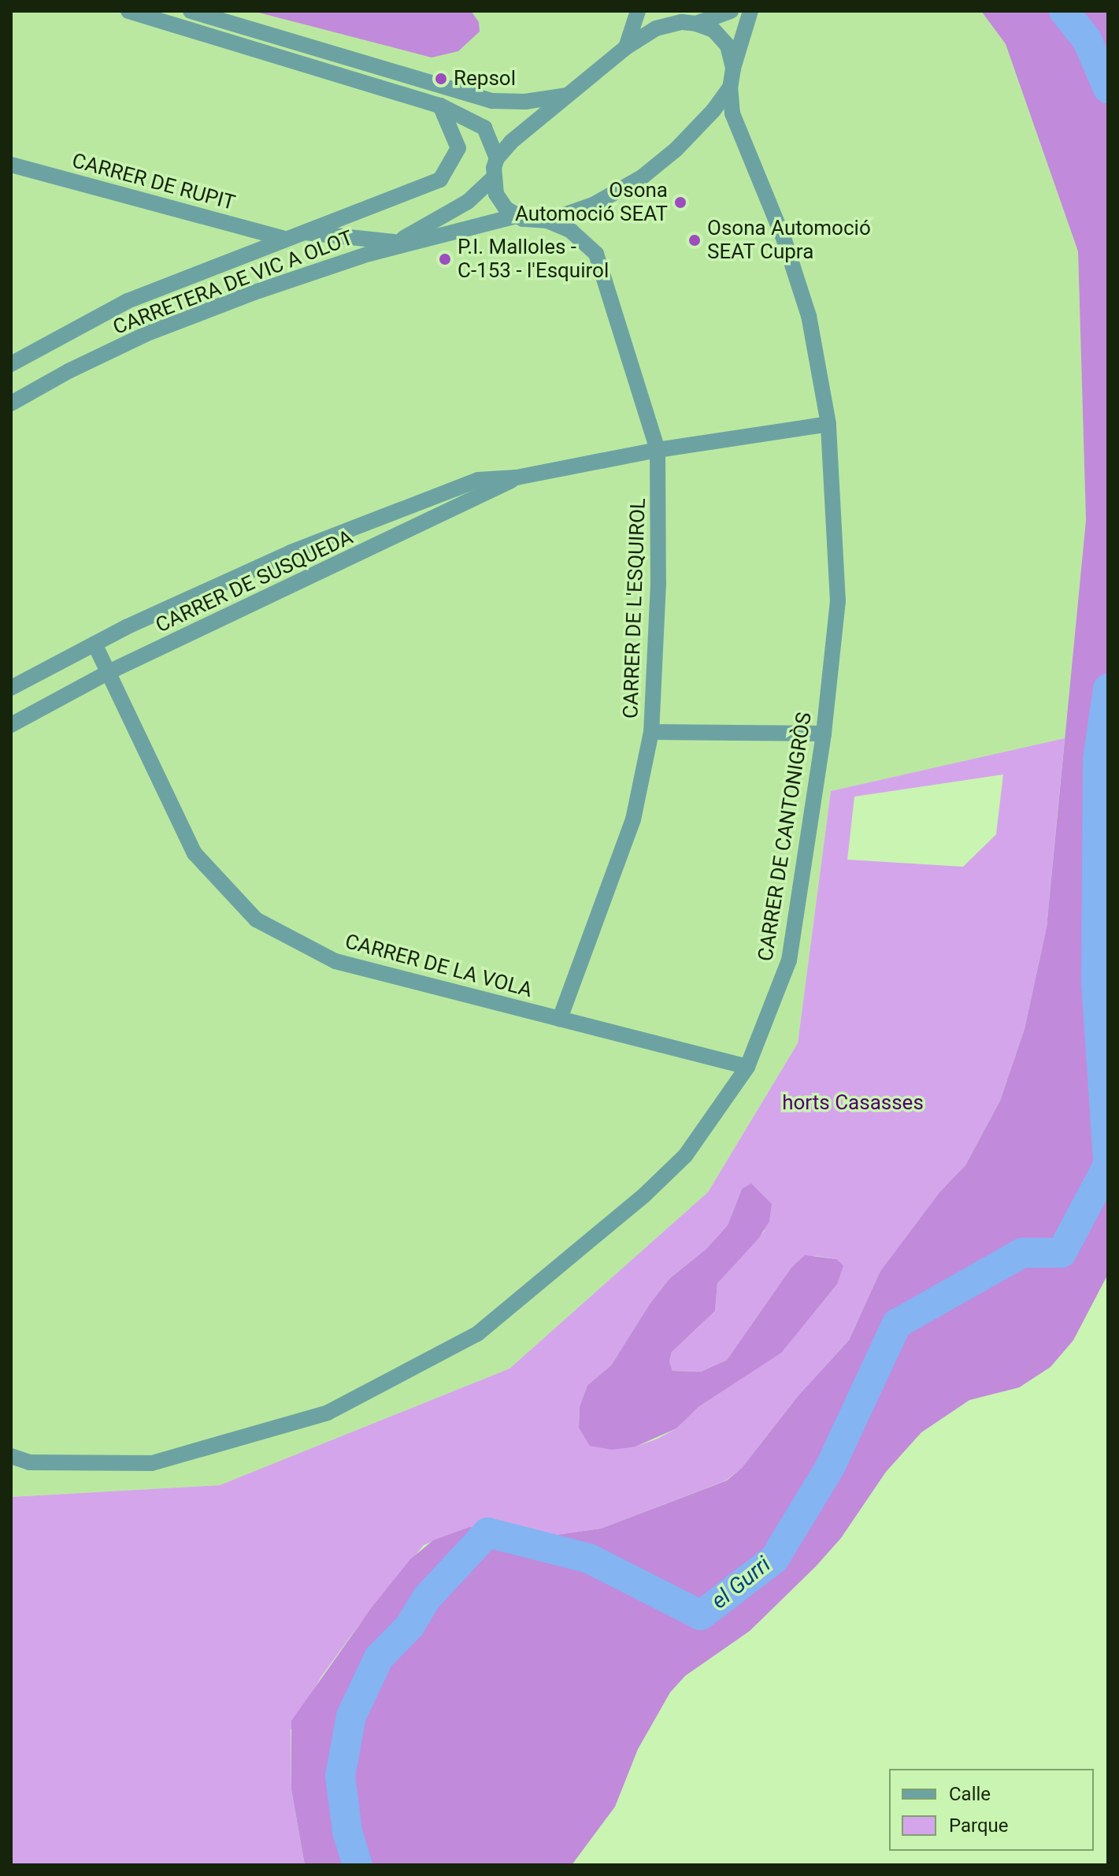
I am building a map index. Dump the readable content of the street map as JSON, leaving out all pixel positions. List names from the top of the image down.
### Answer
{
  "streets": {
    "street": [
      "CARRER DE RUPIT",
      "CARRETERA DE VIC A OLOT",
      "CARRER DE SUSQUEDA",
      "CARRER DE L'ESQUIROL",
      "CARRER DE CANTONIGRÒS",
      "CARRER DE LA VOLA"
    ]
  },
  "crossings": [
    ["CARRER DE SUSQUEDA", "CARRER DE L'ESQUIROL"],
    ["CARRER DE SUSQUEDA", "CARRER DE CANTONIGRÒS"],
    ["CARRER DE SUSQUEDA", "CARRER DE LA VOLA"],
    ["CARRER DE L'ESQUIROL", "CARRER DE LA VOLA"],
    ["CARRER DE CANTONIGRÒS", "CARRER DE LA VOLA"]
  ],
  "water": ["el Gurri"],
  "parks": ["horts Casasses"],
  "places": [
    "Repsol",
    "Osona Automoció SEAT",
    "Osona Automoció SEAT Cupra",
    "P.I. Malloles - C-153 - l'Esquirol"
  ],
  "legend": ["Calle", "Parque"]
}
